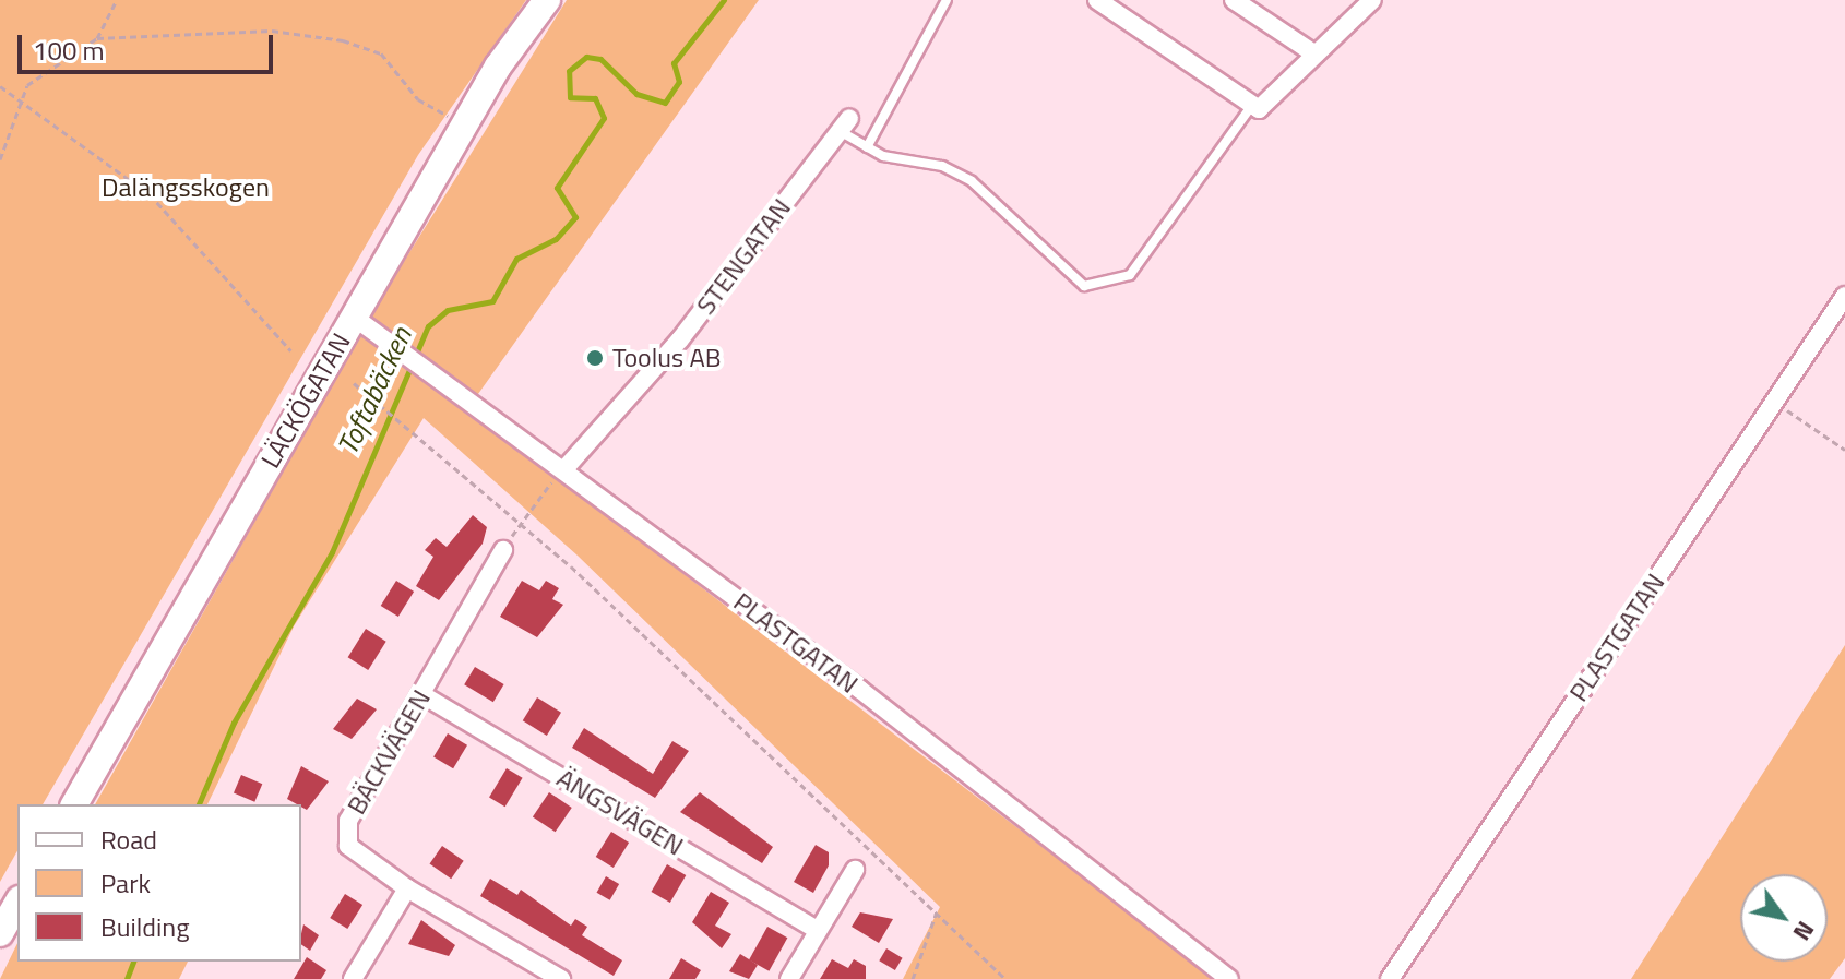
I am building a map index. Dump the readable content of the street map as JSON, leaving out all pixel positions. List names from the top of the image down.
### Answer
{
  "streets": {
    "main road": ["LÄCKÖGATAN"],
    "street": [
      "STENGATAN",
      "PLASTGATAN",
      "BÄCKVÄGEN",
      "ÄNGSVÄGEN"
    ]
  },
  "crossings": [
    ["STENGATAN", "PLASTGATAN"],
    ["LÄCKÖGATAN", "PLASTGATAN"],
    ["BÄCKVÄGEN", "ÄNGSVÄGEN"]
  ],
  "water": ["Toftabäcken"],
  "parks": ["Dalängsskogen"],
  "places": ["Toolus AB"],
  "legend": ["Road", "Park", "Building"],
  "scale_bar": "100 m",
  "north": "bottom right"
}
